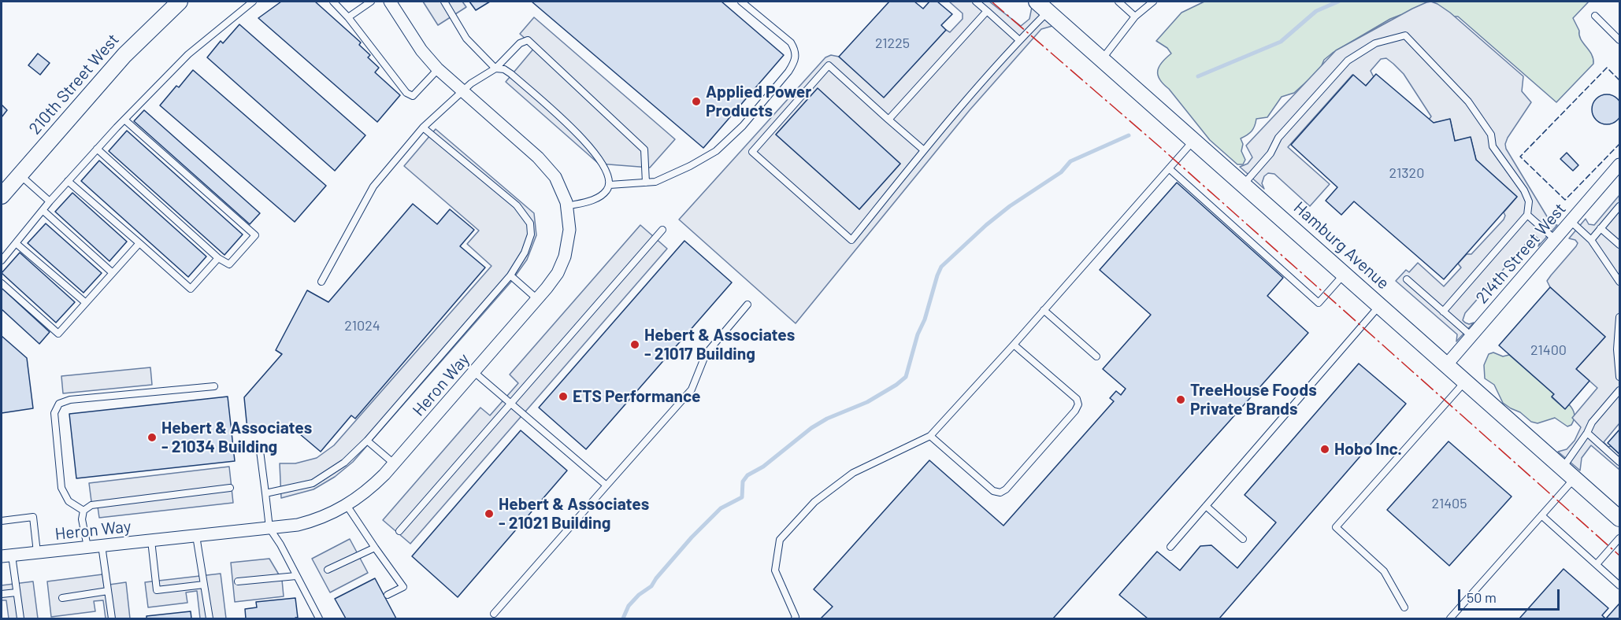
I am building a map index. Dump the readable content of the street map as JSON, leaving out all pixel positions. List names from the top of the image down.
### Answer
{
  "streets": {
    "street": [
      "210th Street West",
      "Hamburg Avenue",
      "214th Street West",
      "Heron Way"
    ]
  },
  "crossings": [
    ["Hamburg Avenue", "214th Street West"]
  ],
  "places": [
    "Applied Power Products",
    "Hebert & Associates - 21017 Building",
    "ETS Performance",
    "TreeHouse Foods Private Brands",
    "Hebert & Associates - 21034 Building",
    "Hobo Inc.",
    "Hebert & Associates - 21021 Building"
  ],
  "house_numbers": [
    "21225",
    "21320",
    "21024",
    "21400",
    "21405"
  ],
  "scale_bar": "50 m"
}
